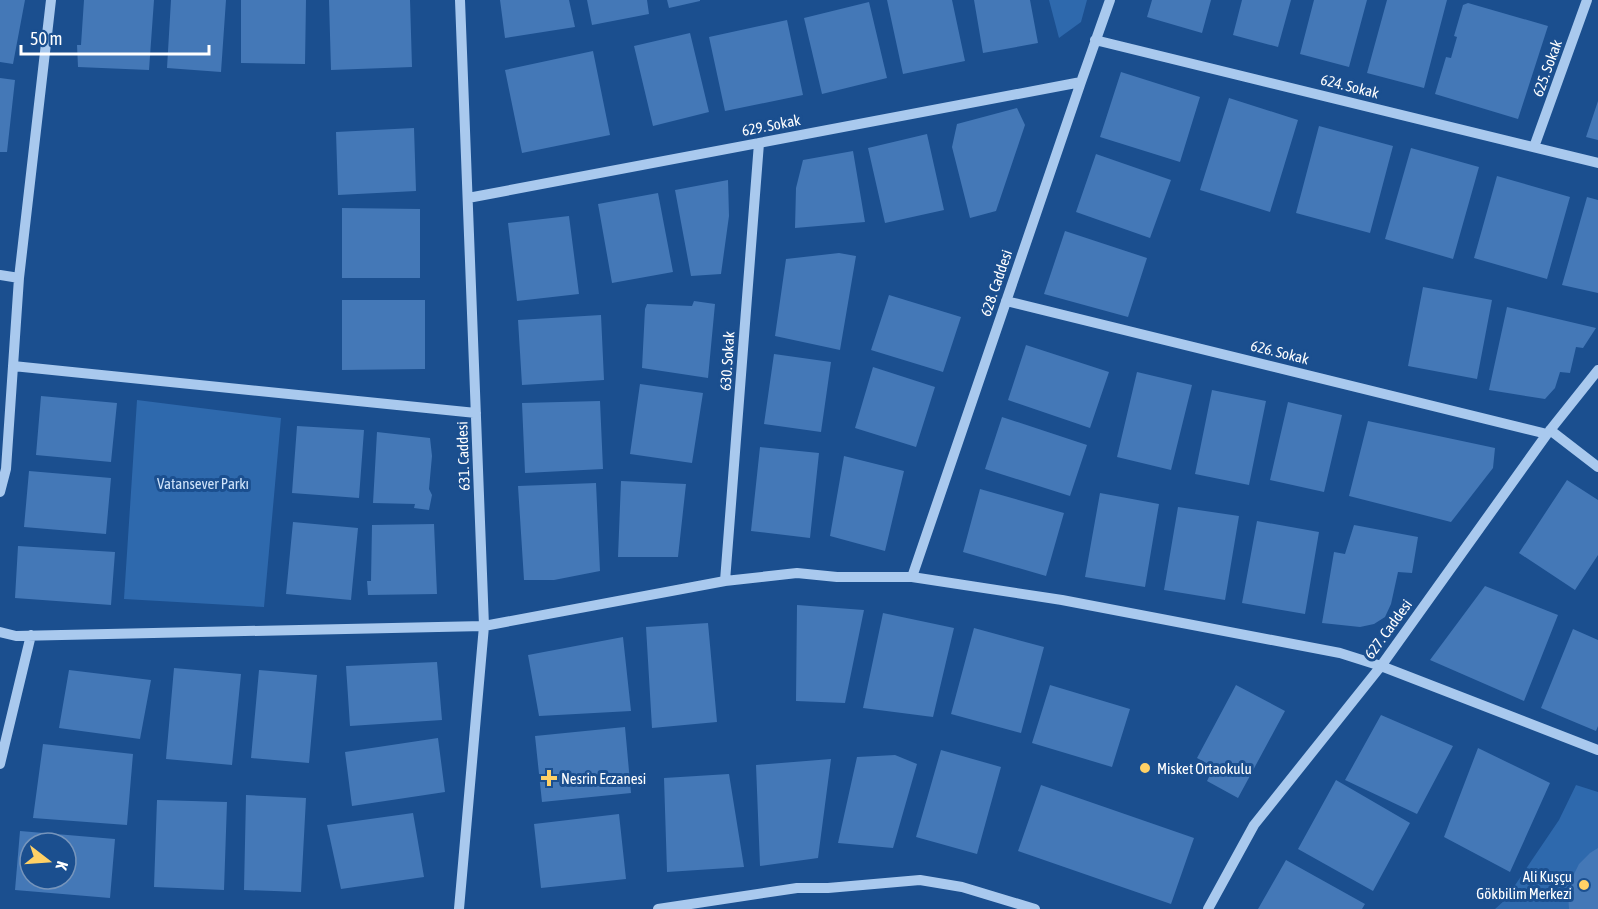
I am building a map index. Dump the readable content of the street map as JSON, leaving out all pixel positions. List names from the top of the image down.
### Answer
{
  "streets": {
    "street": [
      "625. Sokak",
      "624. Sokak",
      "629. Sokak",
      "628. Caddesi",
      "626. Sokak",
      "630. Sokak",
      "631. Caddesi",
      "627. Caddesi"
    ]
  },
  "crossings": [
    ["625. Sokak", "624. Sokak"],
    ["624. Sokak", "628. Caddesi"],
    ["629. Sokak", "628. Caddesi"],
    ["629. Sokak", "630. Sokak"],
    ["629. Sokak", "631. Caddesi"],
    ["628. Caddesi", "626. Sokak"],
    ["626. Sokak", "627. Caddesi"]
  ],
  "parks": ["Vatansever Parkı"],
  "places": {
    "other": ["Misket Ortaokulu", "Ali Kuşçu Gökbilim Merkezi"],
    "health": ["Nesrin Eczanesi"]
  },
  "scale_bar": "50 m",
  "north": "right"
}
